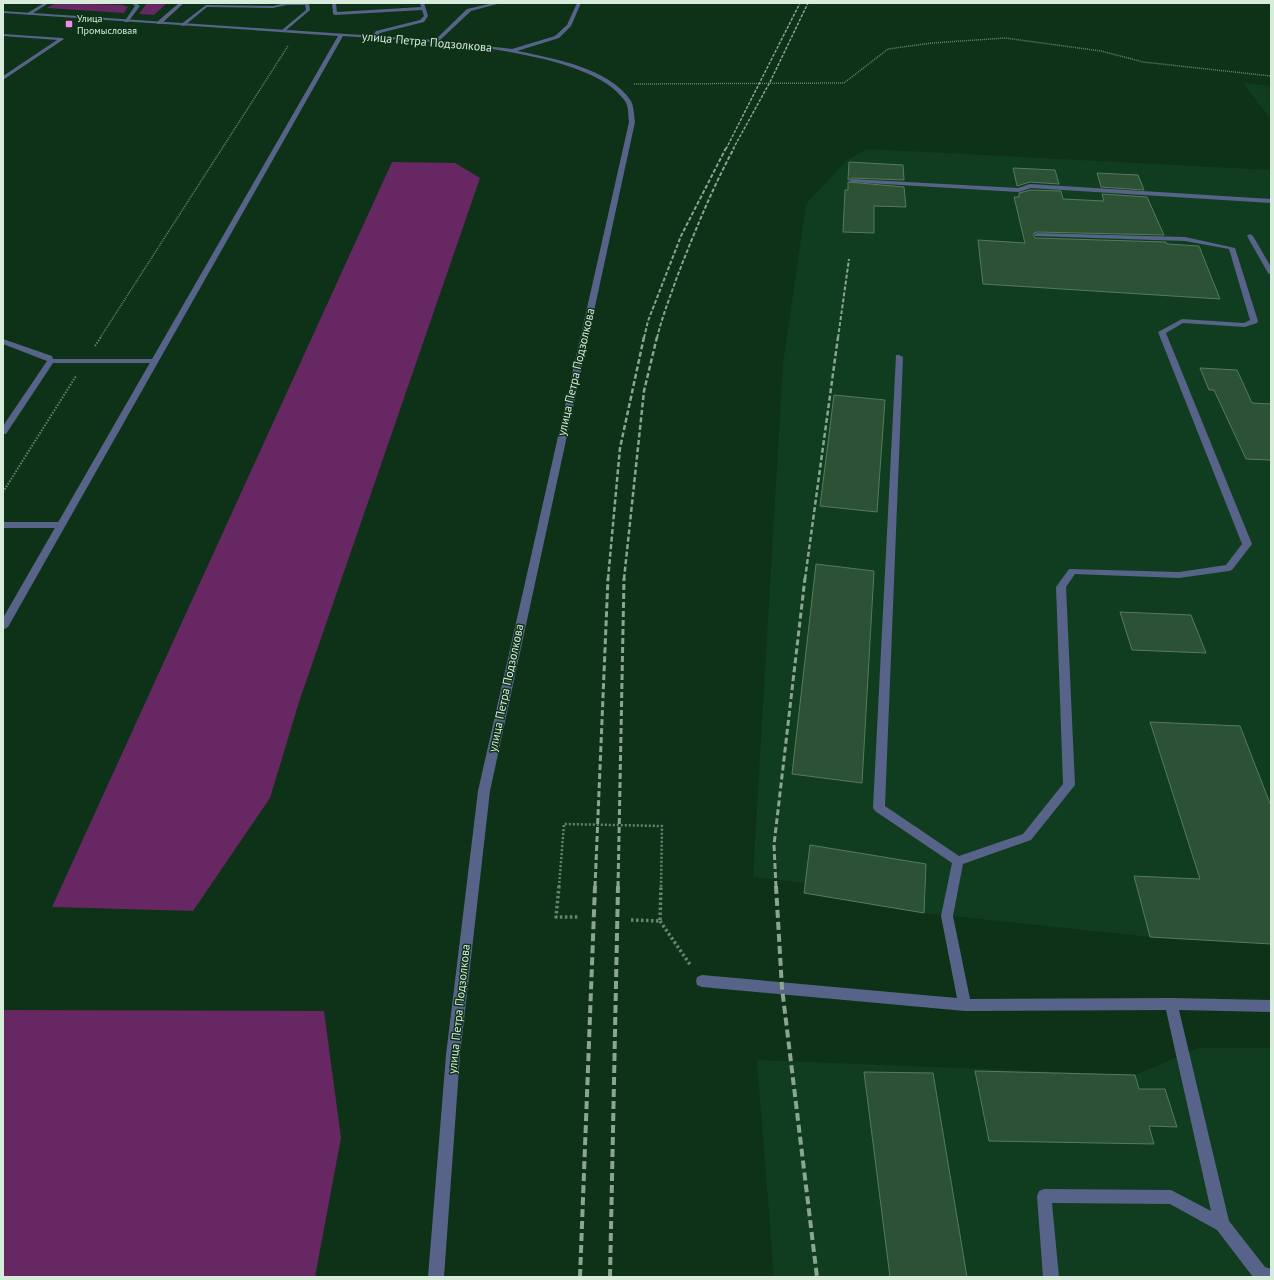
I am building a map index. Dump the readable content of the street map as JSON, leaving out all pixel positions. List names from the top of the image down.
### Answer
{
  "streets": {
    "street": ["улица Петра Подзолкова"]
  },
  "places": {
    "transit": ["Улица Промысловая"]
  }
}
